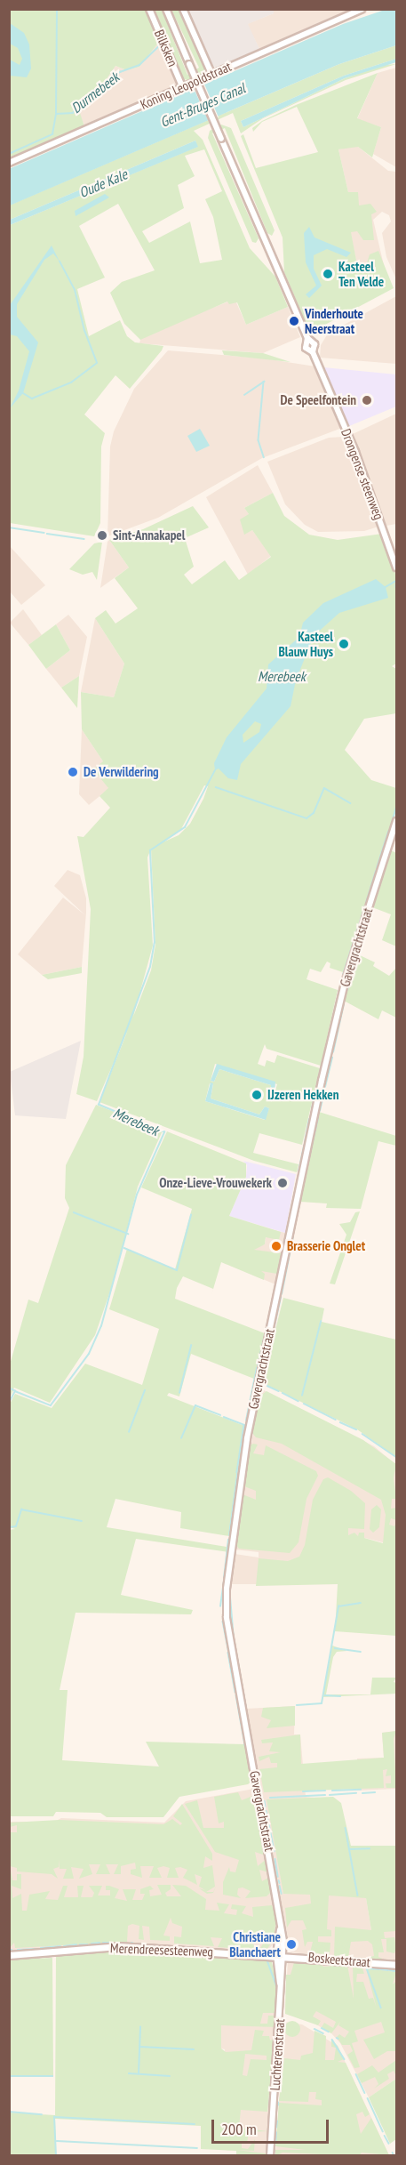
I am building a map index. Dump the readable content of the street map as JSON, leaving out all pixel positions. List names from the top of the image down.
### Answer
{
  "streets": {
    "main road": ["Merendreesesteenweg", "Boskeetstraat"],
    "street": [
      "Bilksken",
      "Koning Leopoldstraat",
      "Drongense steenweg",
      "Gavergrachtstraat",
      "Luchterenstraat"
    ]
  },
  "crossings": [
    ["Bilksken", "Koning Leopoldstraat"],
    ["Bilksken", "Drongense steenweg"],
    ["Gavergrachtstraat", "Merendreesesteenweg"],
    ["Gavergrachtstraat", "Boskeetstraat"],
    ["Gavergrachtstraat", "Luchterenstraat"],
    ["Merendreesesteenweg", "Boskeetstraat"],
    ["Merendreesesteenweg", "Luchterenstraat"],
    ["Boskeetstraat", "Luchterenstraat"]
  ],
  "water": [
    "Durmebeek",
    "Gent-Bruges Canal",
    "Oude Kale",
    "Merebeek"
  ],
  "places": [
    "Kasteel Ten Velde",
    "Vinderhoute Neerstraat",
    "De Speelfontein",
    "Sint-Annakapel",
    "Kasteel Blauw Huys",
    "De Verwildering",
    "IJzeren Hekken",
    "Onze-Lieve-Vrouwekerk",
    "Brasserie Onglet",
    "Christiane Blanchaert"
  ],
  "scale_bar": "200 m"
}
